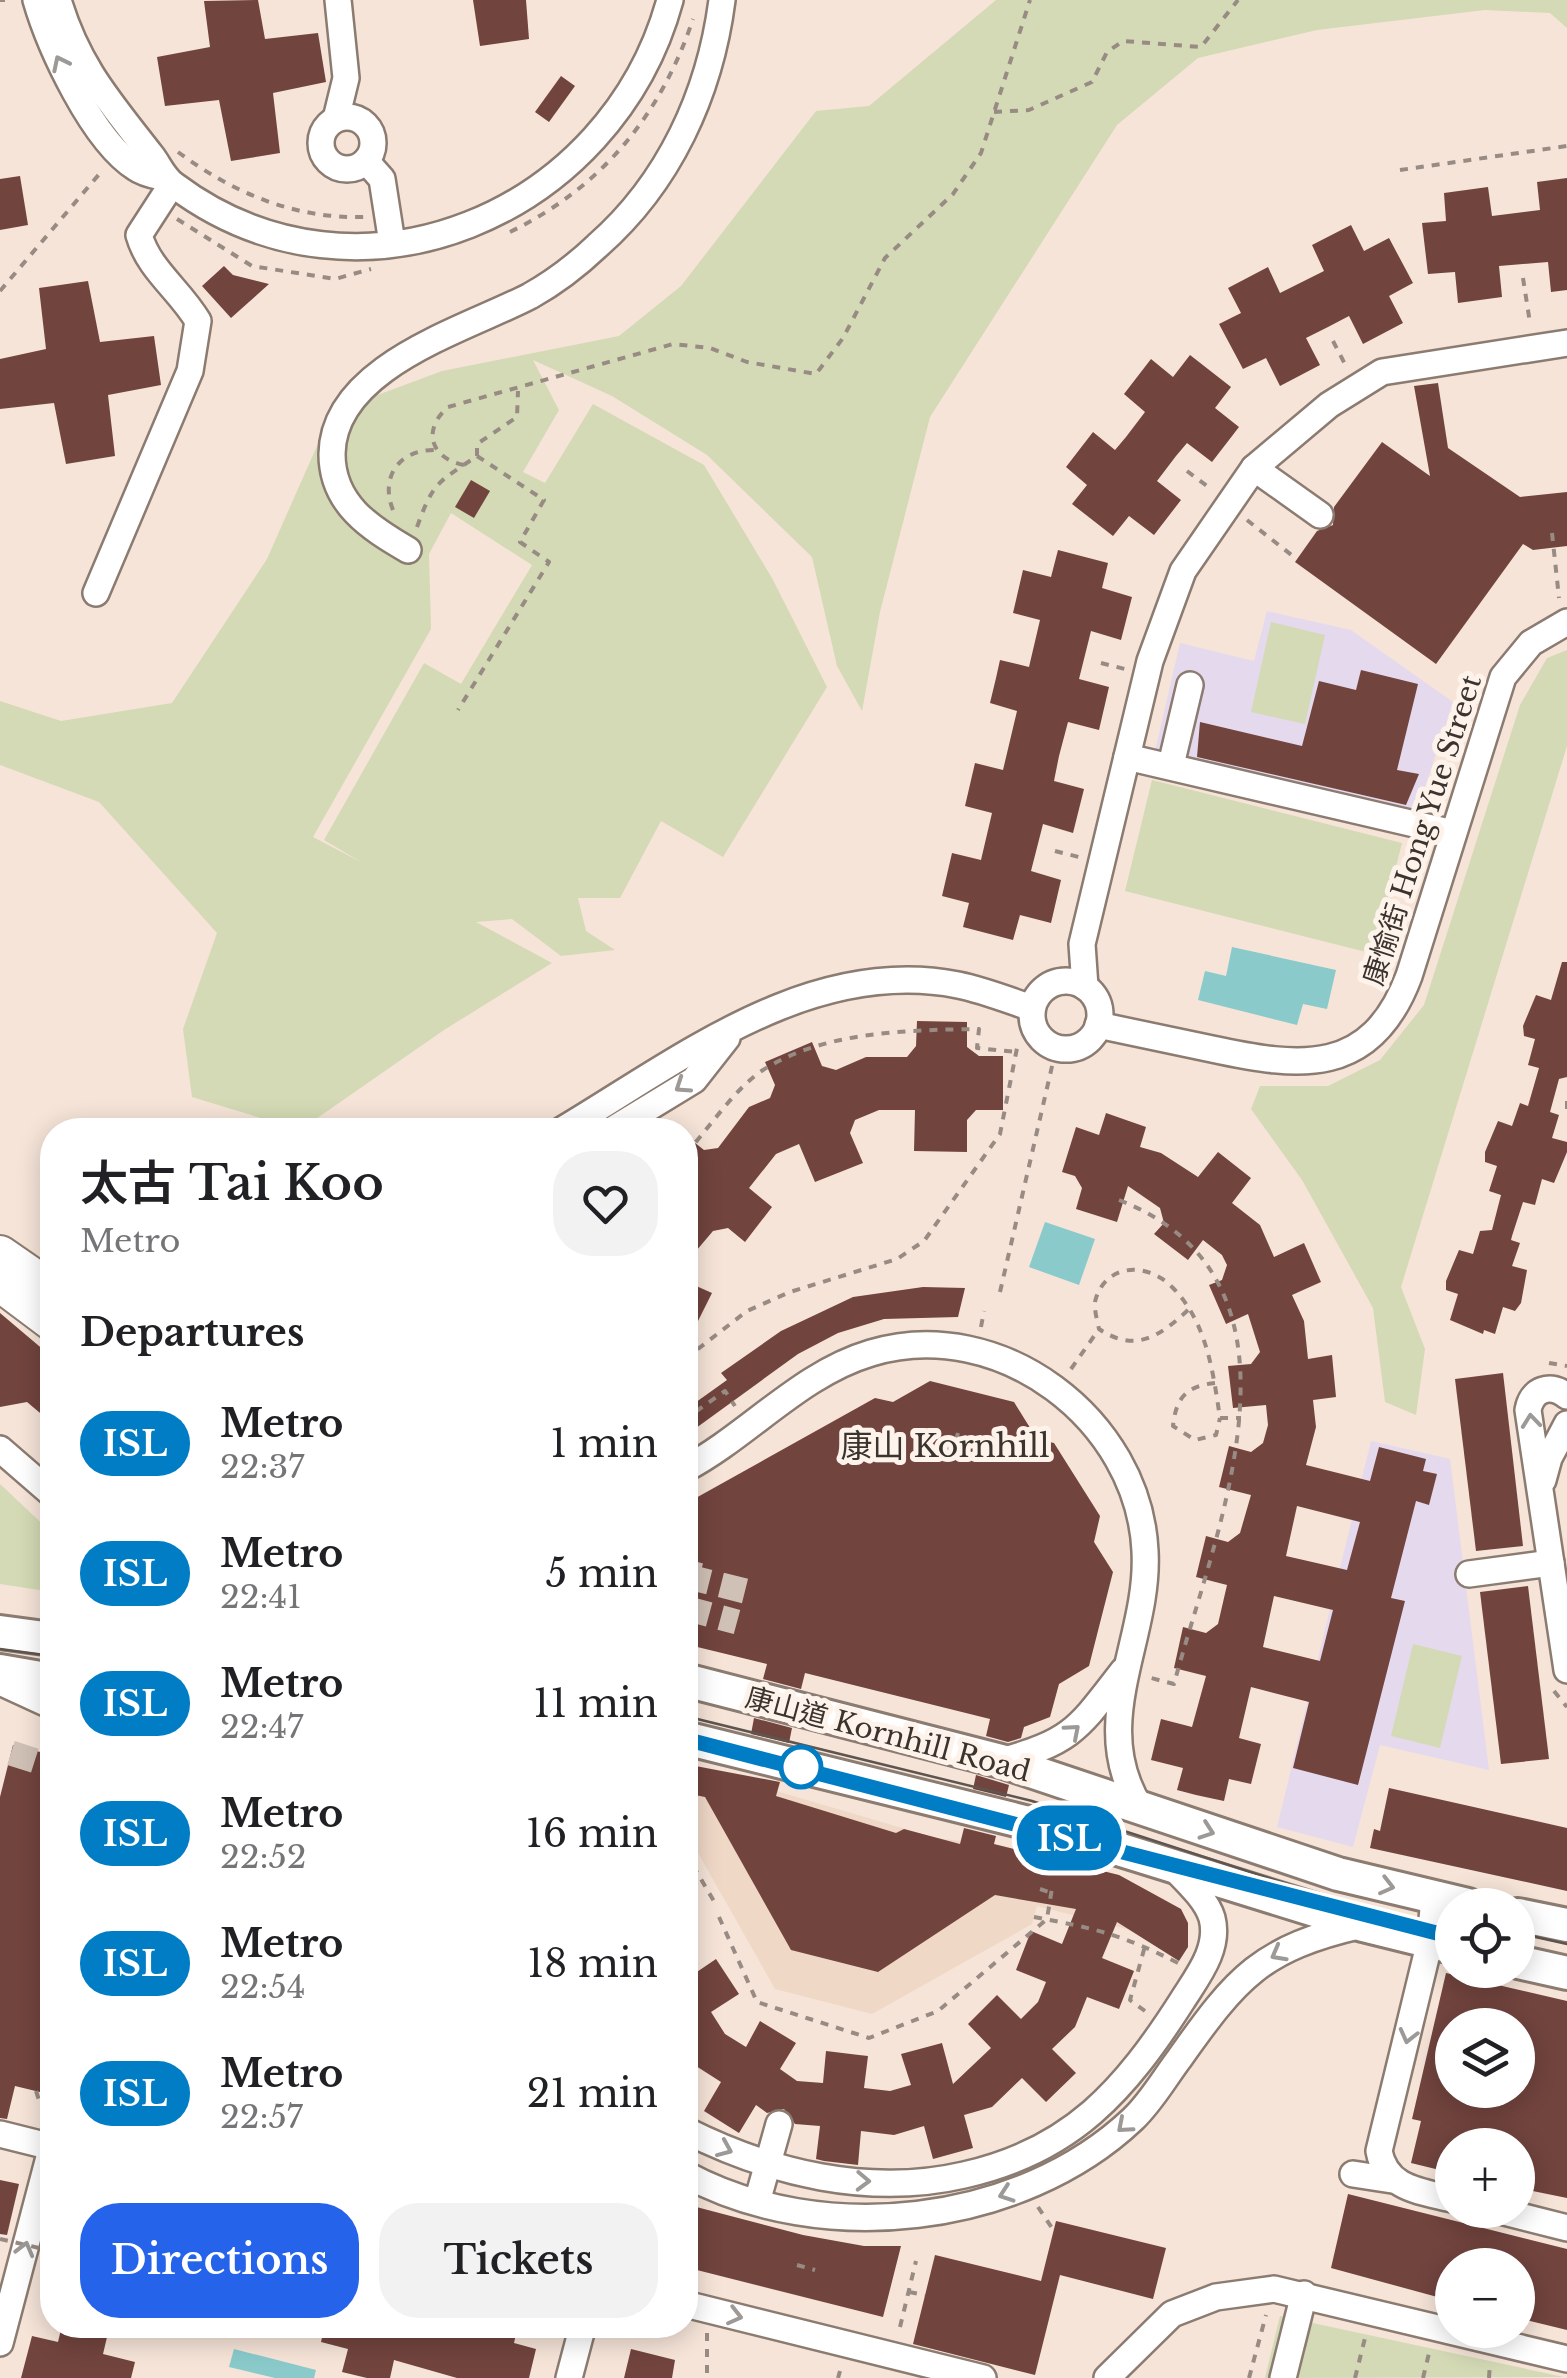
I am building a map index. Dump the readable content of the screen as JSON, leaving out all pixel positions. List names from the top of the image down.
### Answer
{
  "streets": {
    "main road": ["康山道 Kornhill Road"],
    "street": ["康愉街 Hong Yue Street"]
  },
  "districts": ["康山 Kornhill"],
  "lines": ["metro line ISL"],
  "page": {
    "on_map": "ISL",
    "heading": [
      ["太古 Tai Koo", "Metro"],
      "Departures"
    ],
    "list": [
      {
        "mark": "ISL",
        "name": "Metro",
        "note": "22:37",
        "value": "1 min"
      },
      {
        "mark": "ISL",
        "name": "Metro",
        "note": "22:41",
        "value": "5 min"
      },
      {
        "mark": "ISL",
        "name": "Metro",
        "note": "22:47",
        "value": "11 min"
      },
      {
        "mark": "ISL",
        "name": "Metro",
        "note": "22:52",
        "value": "16 min"
      },
      {
        "mark": "ISL",
        "name": "Metro",
        "note": "22:54",
        "value": "18 min"
      },
      {
        "mark": "ISL",
        "name": "Metro",
        "note": "22:57",
        "value": "21 min"
      }
    ],
    "map_buttons": ["+", "−"],
    "buttons": ["Directions", "Tickets"]
  }
}
